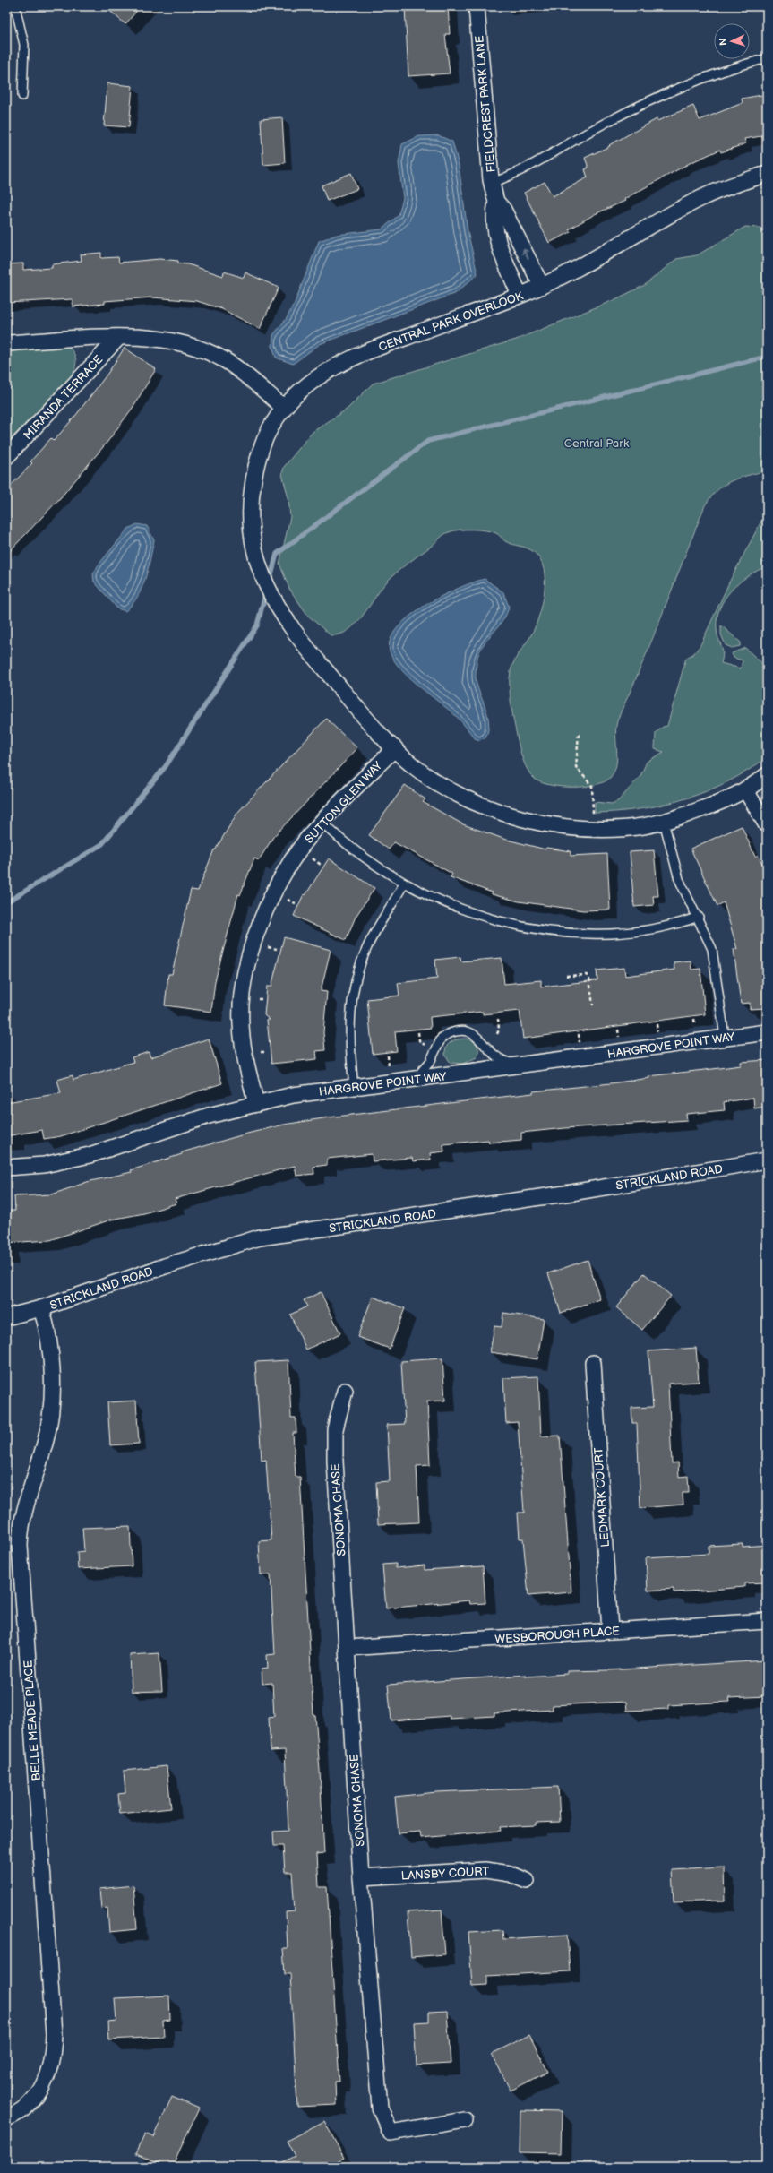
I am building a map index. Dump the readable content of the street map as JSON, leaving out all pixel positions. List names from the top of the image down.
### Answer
{
  "streets": {
    "street": [
      "FIELDCREST PARK LANE",
      "CENTRAL PARK OVERLOOK",
      "MIRANDA TERRACE",
      "SUTTON GLEN WAY",
      "HARGROVE POINT WAY",
      "STRICKLAND ROAD",
      "LEDMARK COURT",
      "SONOMA CHASE",
      "WESBOROUGH PLACE",
      "BELLE MEADE PLACE",
      "LANSBY COURT"
    ]
  },
  "crossings": [
    ["FIELDCREST PARK LANE", "CENTRAL PARK OVERLOOK"],
    ["CENTRAL PARK OVERLOOK", "SUTTON GLEN WAY"],
    ["SUTTON GLEN WAY", "HARGROVE POINT WAY"],
    ["STRICKLAND ROAD", "BELLE MEADE PLACE"],
    ["LEDMARK COURT", "WESBOROUGH PLACE"],
    ["SONOMA CHASE", "WESBOROUGH PLACE"],
    ["SONOMA CHASE", "LANSBY COURT"]
  ],
  "parks": ["Central Park"],
  "north": "left"
}
